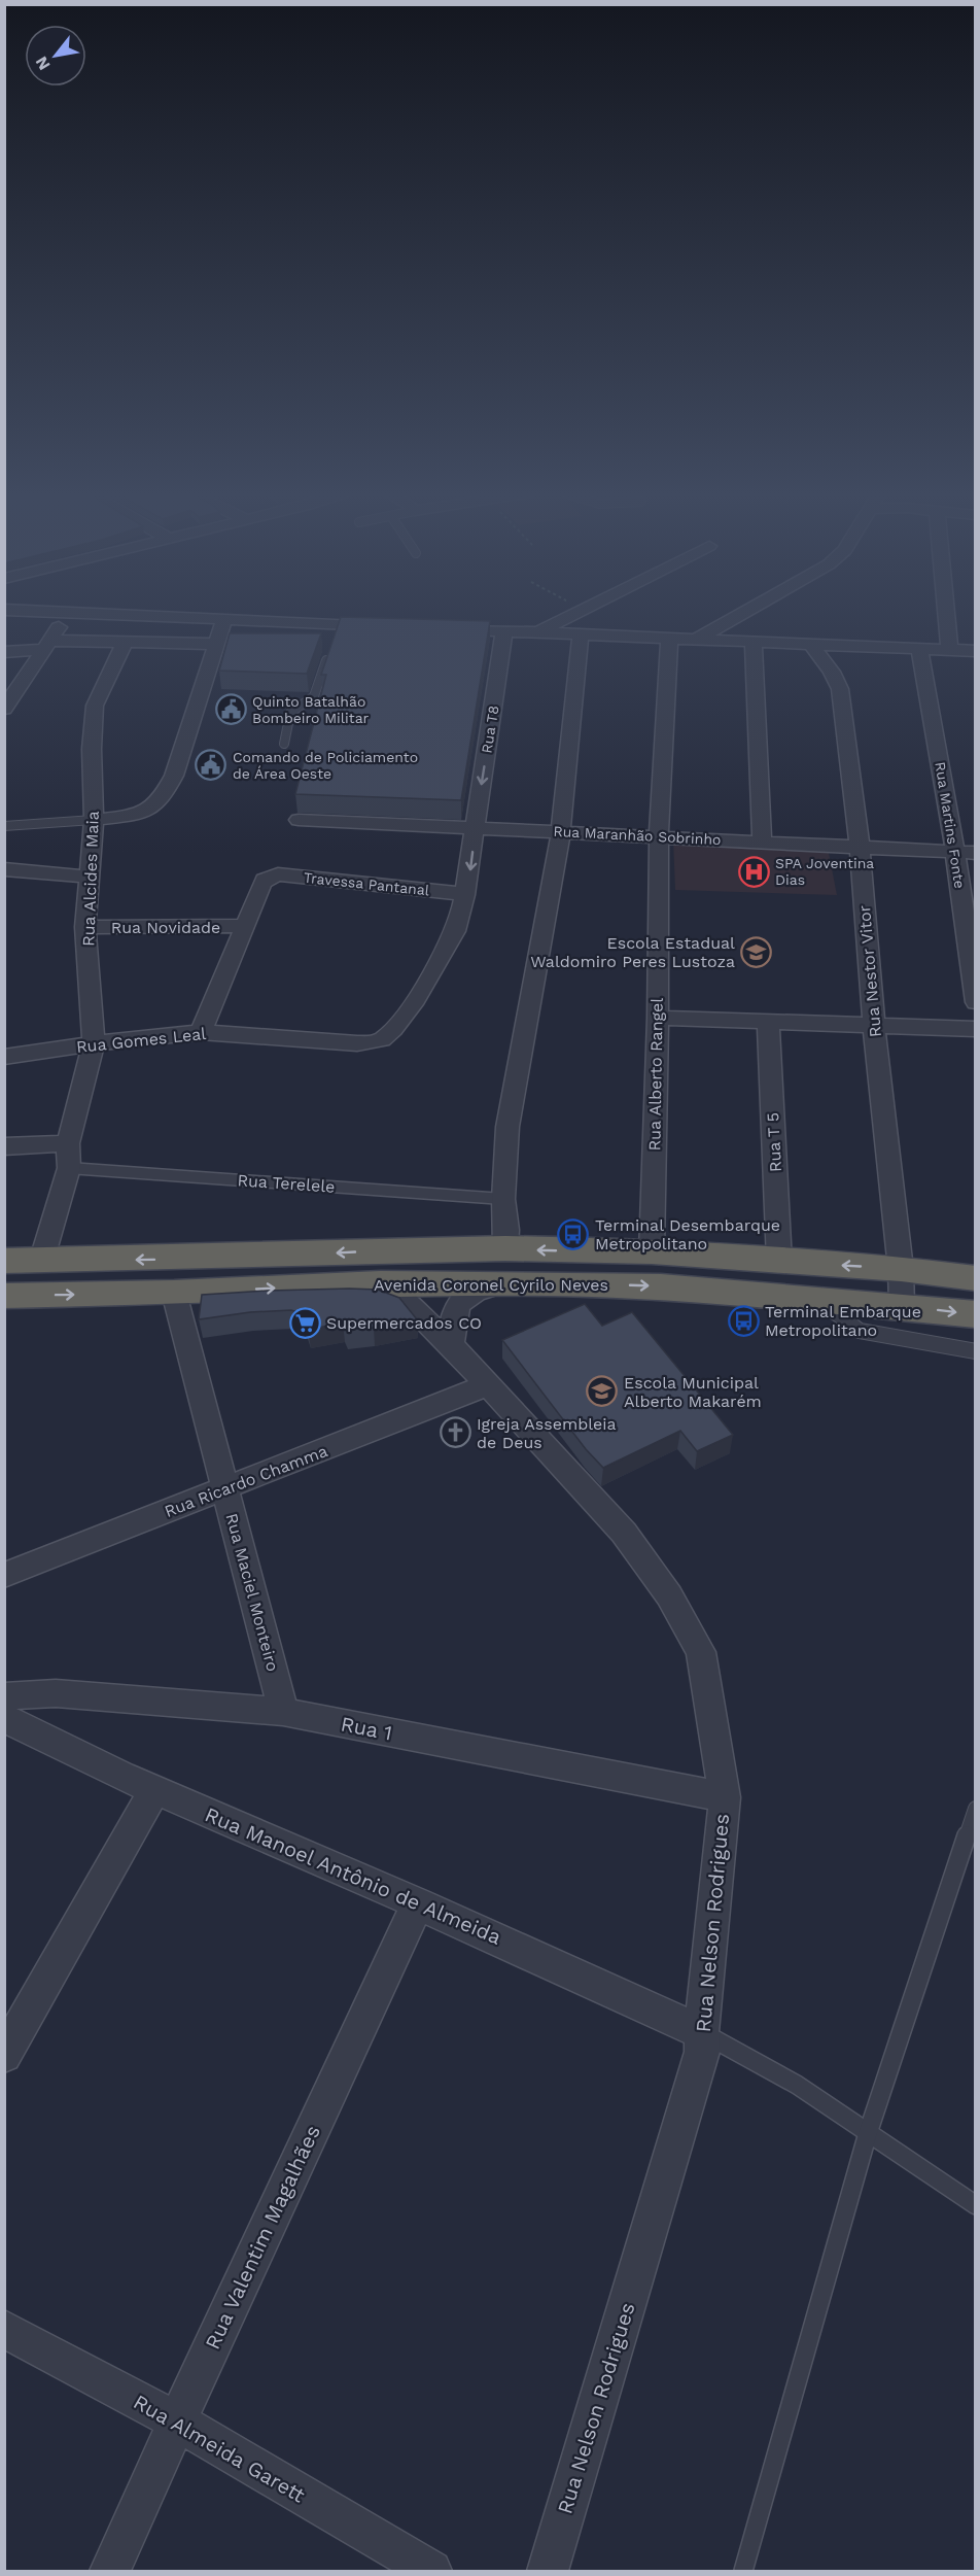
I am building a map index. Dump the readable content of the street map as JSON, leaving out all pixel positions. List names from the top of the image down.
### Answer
{
  "streets": {
    "highway": ["Avenida Coronel Cyrilo Neves"],
    "street": [
      "Rua T8",
      "Rua Martins Fonte",
      "Rua Maranhão Sobrinho",
      "Rua Alcides Maia",
      "Travessa Pantanal",
      "Rua Novidade",
      "Rua Nestor Vitor",
      "Rua Gomes Leal",
      "Rua Alberto Rangel",
      "Rua T 5",
      "Rua Ricardo Chamma",
      "Rua Maciel Monteiro",
      "Rua 1",
      "Rua Manoel Antônio de Almeida",
      "Rua Nelson Rodrigues",
      "Rua Valentim Magalhães",
      "Rua Almeida Garett"
    ],
    "lane": ["Rua Terelele"]
  },
  "crossings": [
    ["Rua T8", "Rua Maranhão Sobrinho"],
    ["Rua T8", "Travessa Pantanal"],
    ["Rua T8", "Rua Gomes Leal"],
    ["Rua Martins Fonte", "Rua Maranhão Sobrinho"],
    ["Rua Maranhão Sobrinho", "Rua Nestor Vitor"],
    ["Rua Maranhão Sobrinho", "Rua Alberto Rangel"],
    ["Rua Alcides Maia", "Rua Novidade"],
    ["Rua Alcides Maia", "Rua Gomes Leal"],
    ["Rua Alcides Maia", "Rua Terelele"],
    ["Rua Alcides Maia", "Avenida Coronel Cyrilo Neves"],
    ["Travessa Pantanal", "Rua Novidade"],
    ["Rua Nestor Vitor", "Avenida Coronel Cyrilo Neves"],
    ["Rua Alberto Rangel", "Avenida Coronel Cyrilo Neves"],
    ["Rua T 5", "Avenida Coronel Cyrilo Neves"],
    ["Avenida Coronel Cyrilo Neves", "Rua Maciel Monteiro"],
    ["Avenida Coronel Cyrilo Neves", "Rua Nelson Rodrigues"],
    ["Rua Ricardo Chamma", "Rua Maciel Monteiro"],
    ["Rua Ricardo Chamma", "Rua Nelson Rodrigues"],
    ["Rua Maciel Monteiro", "Rua 1"],
    ["Rua 1", "Rua Nelson Rodrigues"],
    ["Rua Manoel Antônio de Almeida", "Rua Nelson Rodrigues"],
    ["Rua Manoel Antônio de Almeida", "Rua Valentim Magalhães"],
    ["Rua Valentim Magalhães", "Rua Almeida Garett"]
  ],
  "places": {
    "public building": ["Quinto Batalhão Bombeiro Militar", "Comando de Policiamento de Área Oeste"],
    "hospital": ["SPA Joventina Dias"],
    "school or university": ["Escola Estadual Waldomiro Peres Lustoza", "Escola Municipal Alberto Makarém"],
    "bus stop": ["Terminal Desembarque Metropolitano", "Terminal Embarque Metropolitano"],
    "supermarket": ["Supermercados CO"],
    "church": ["Igreja Assembleia de Deus"]
  },
  "north": "bottom left"
}
